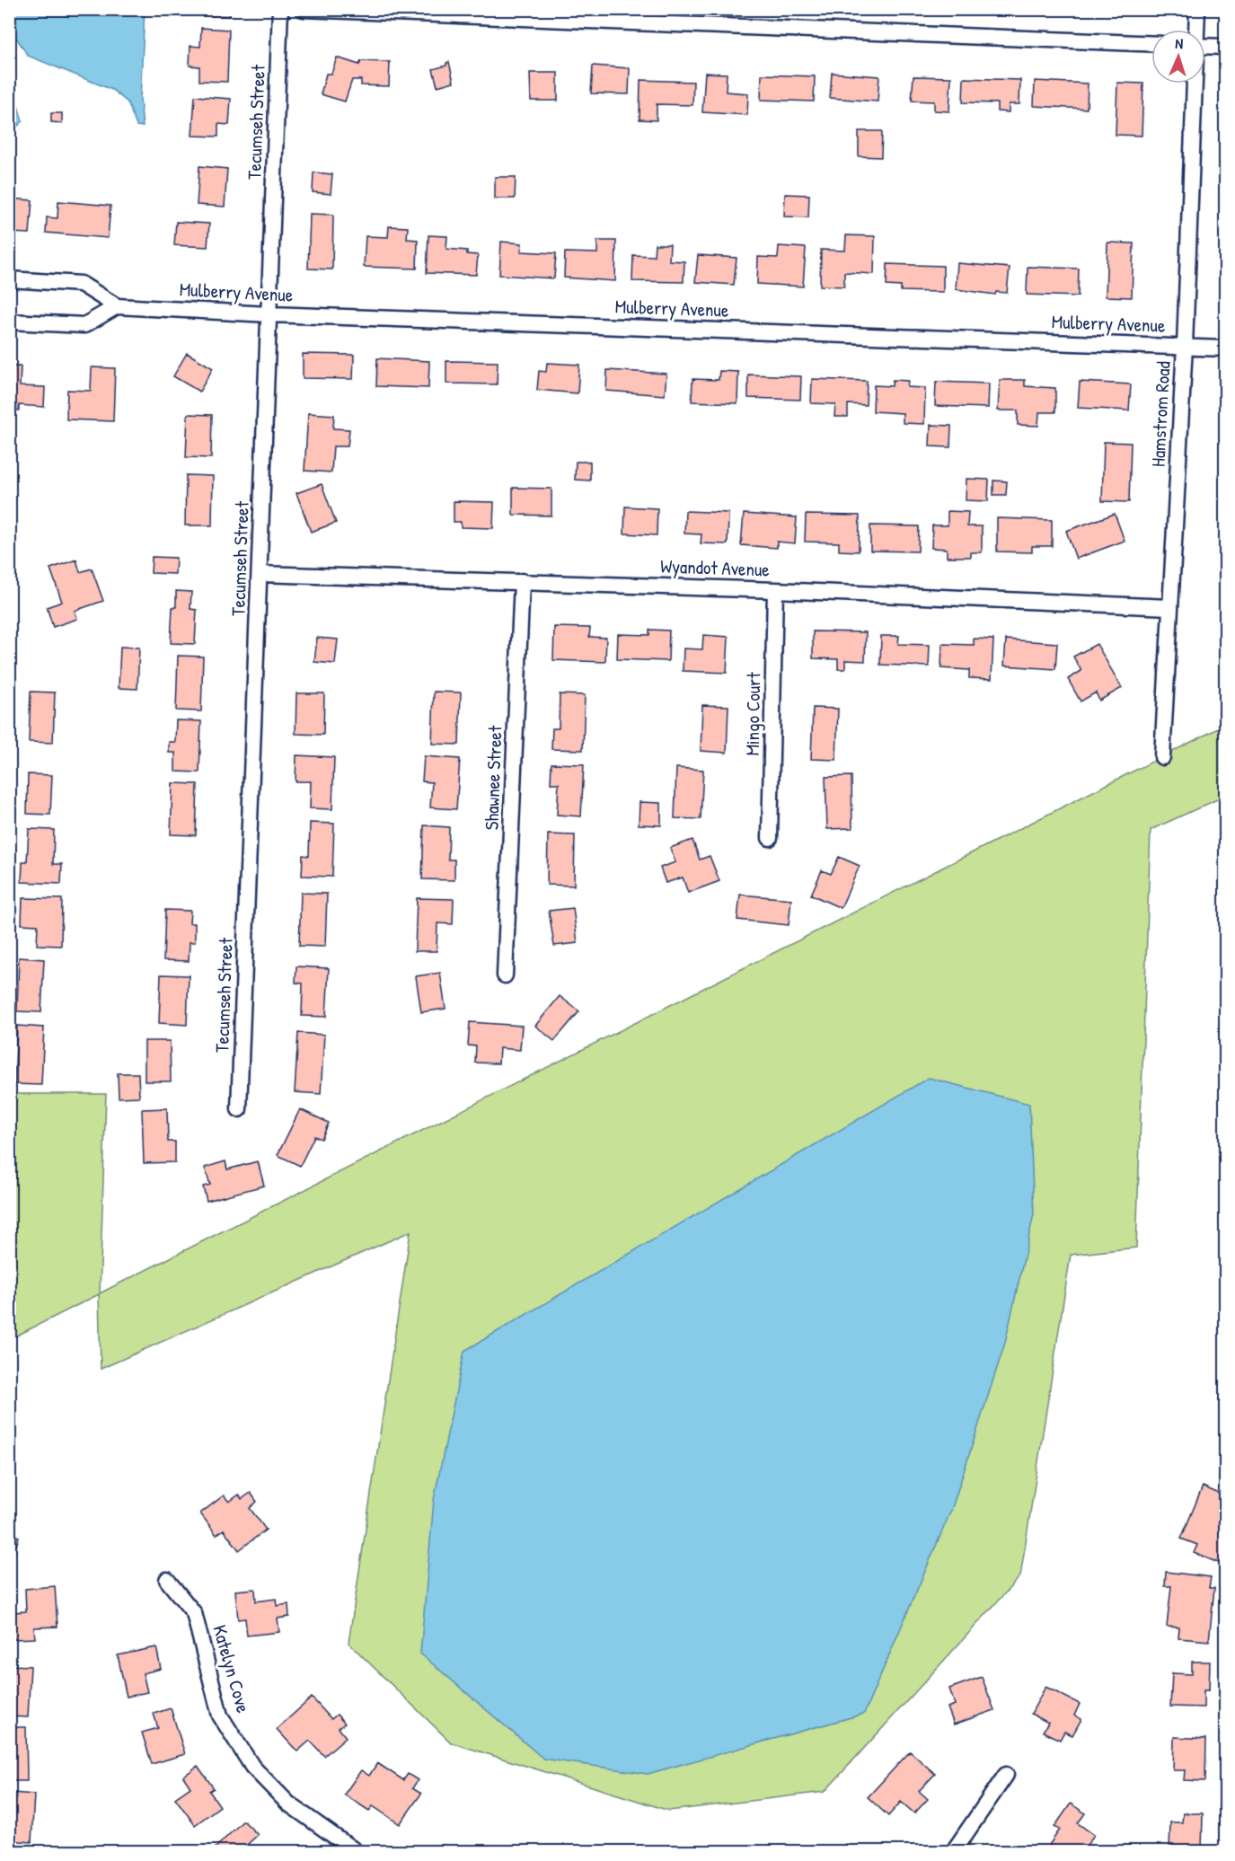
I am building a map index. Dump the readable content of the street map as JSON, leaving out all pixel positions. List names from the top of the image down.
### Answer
{
  "streets": {
    "street": [
      "Tecumseh Street",
      "Mulberry Avenue",
      "Hamstrom Road",
      "Wyandot Avenue",
      "Mingo Court",
      "Shawnee Street",
      "Katelyn Cove"
    ]
  },
  "crossings": [
    ["Tecumseh Street", "Mulberry Avenue"],
    ["Tecumseh Street", "Wyandot Avenue"],
    ["Mulberry Avenue", "Hamstrom Road"],
    ["Hamstrom Road", "Wyandot Avenue"],
    ["Wyandot Avenue", "Mingo Court"],
    ["Wyandot Avenue", "Shawnee Street"]
  ],
  "north": "top"
}
